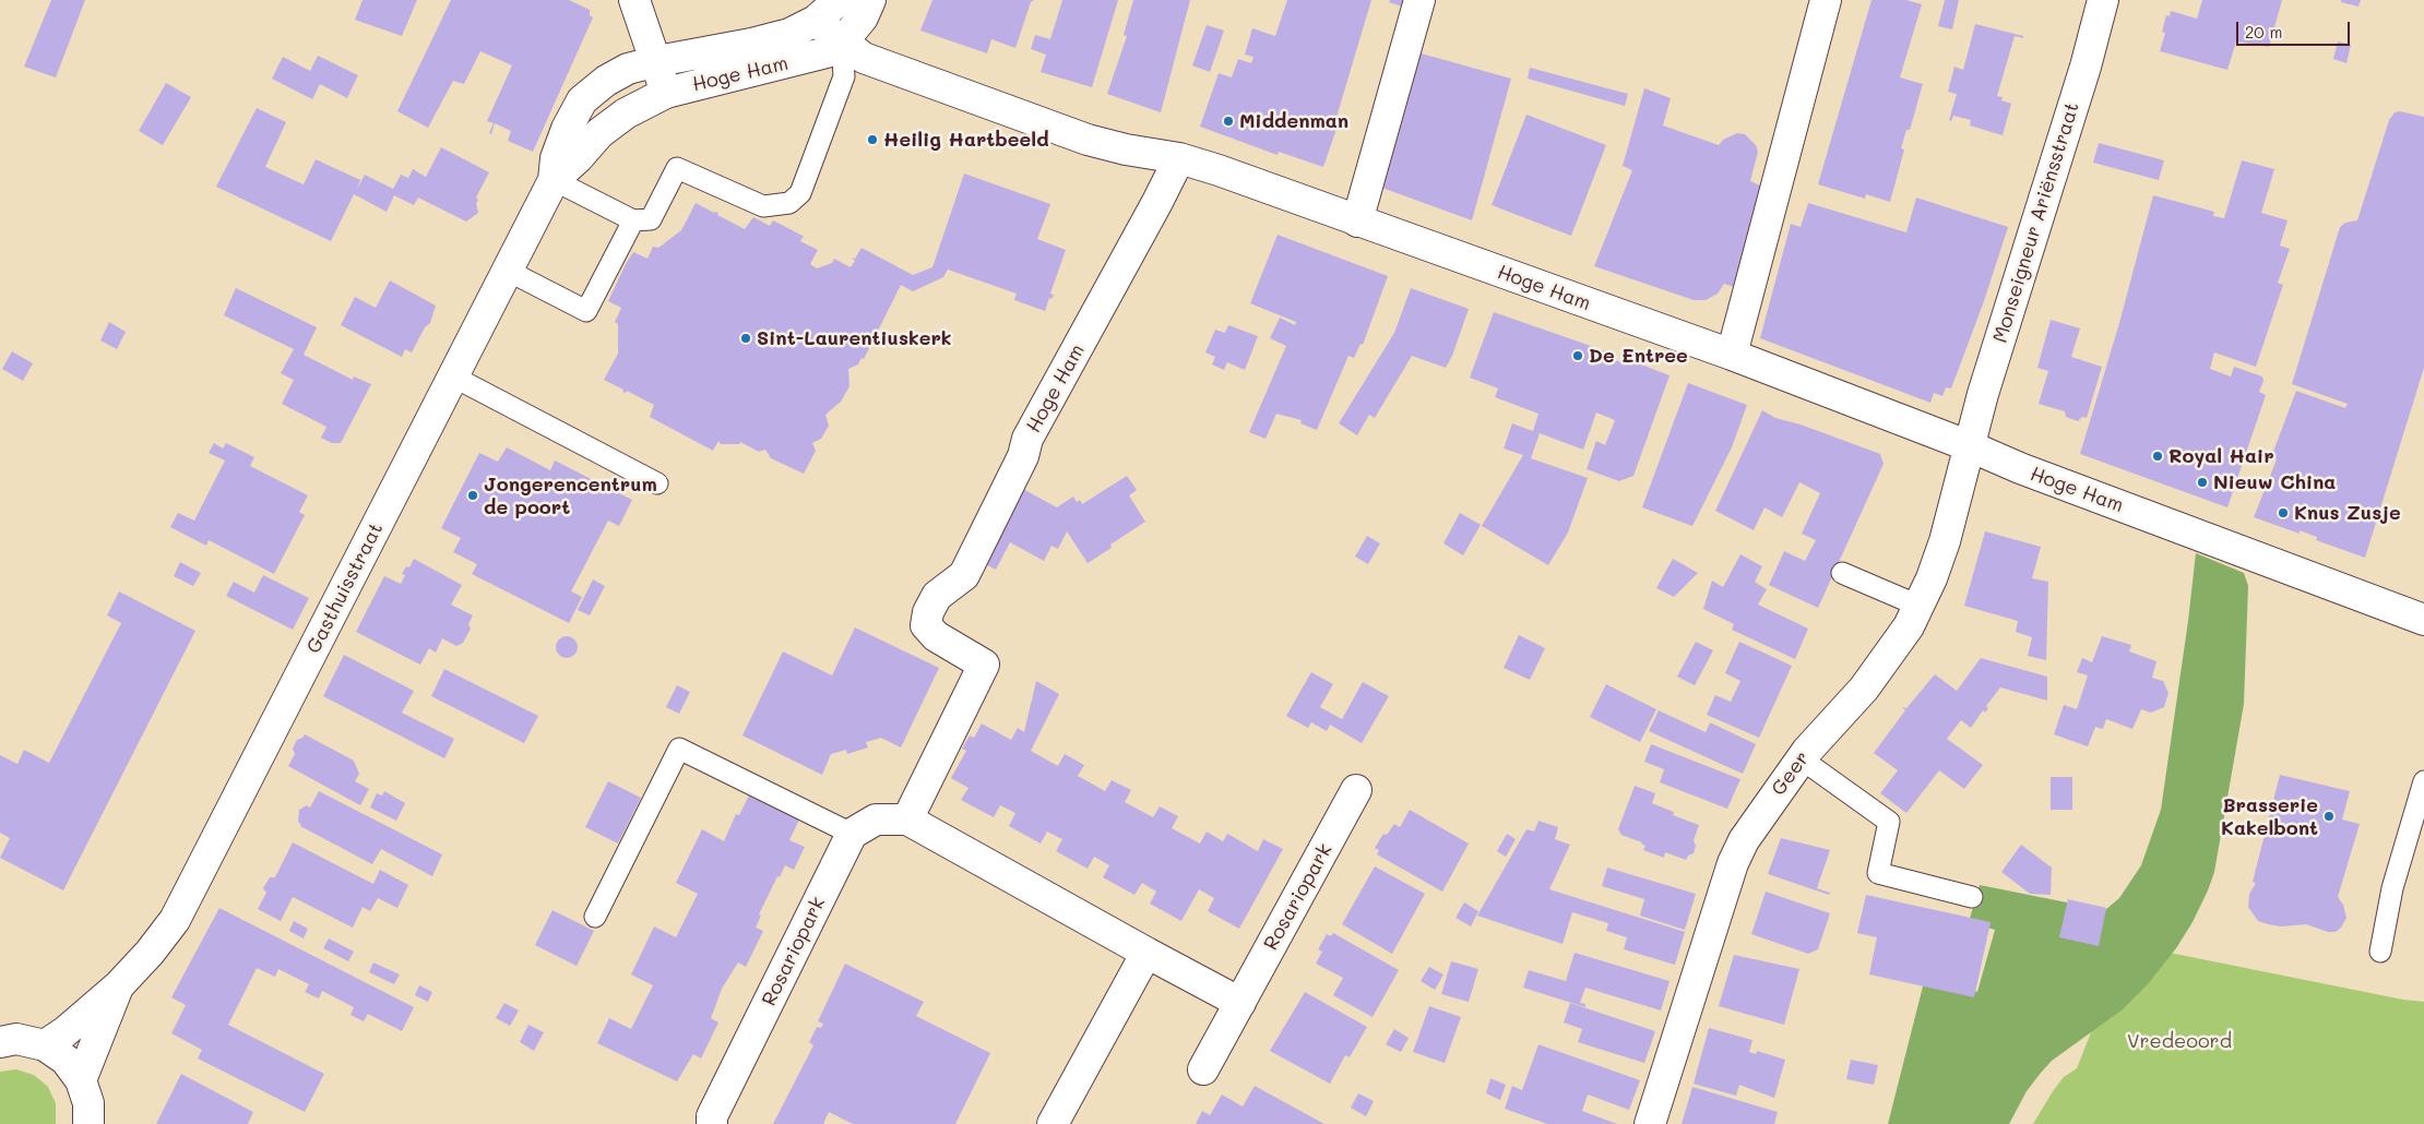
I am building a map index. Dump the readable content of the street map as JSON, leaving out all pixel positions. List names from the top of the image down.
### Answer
{
  "streets": {
    "street": [
      "Hoge Ham",
      "Monseigneur Ariënsstraat",
      "Gasthuisstraat",
      "Geer",
      "Rosariopark"
    ]
  },
  "crossings": [
    ["Hoge Ham", "Monseigneur Ariënsstraat"],
    ["Hoge Ham", "Gasthuisstraat"],
    ["Hoge Ham", "Geer"],
    ["Monseigneur Ariënsstraat", "Geer"]
  ],
  "parks": ["Vredeoord"],
  "places": [
    "Middenman",
    "Heilig Hartbeeld",
    "Sint-Laurentiuskerk",
    "De Entree",
    "Royal Hair",
    "Nieuw China",
    "Jongerencentrum de poort",
    "Knus Zusje",
    "Brasserie Kakelbont"
  ],
  "scale_bar": "20 m"
}
